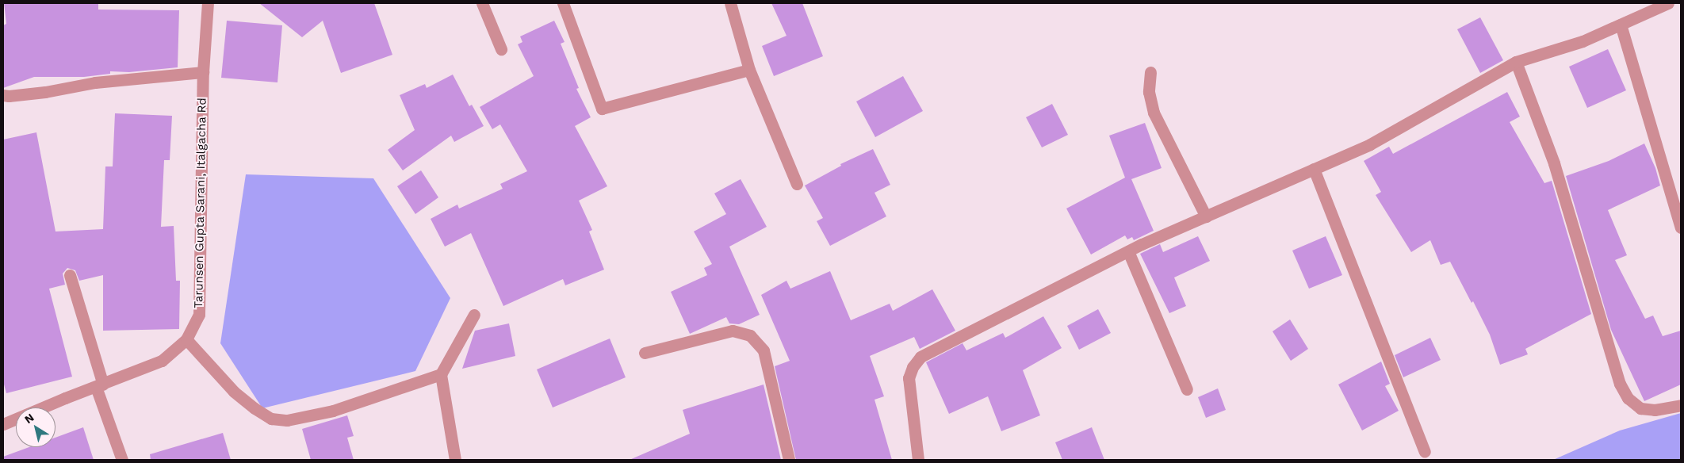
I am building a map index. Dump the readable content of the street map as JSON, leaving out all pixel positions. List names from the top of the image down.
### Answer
{
  "streets": {
    "street": ["Tarunsen Gupta Sarani, Italgacha Rd"]
  },
  "north": "top left"
}
